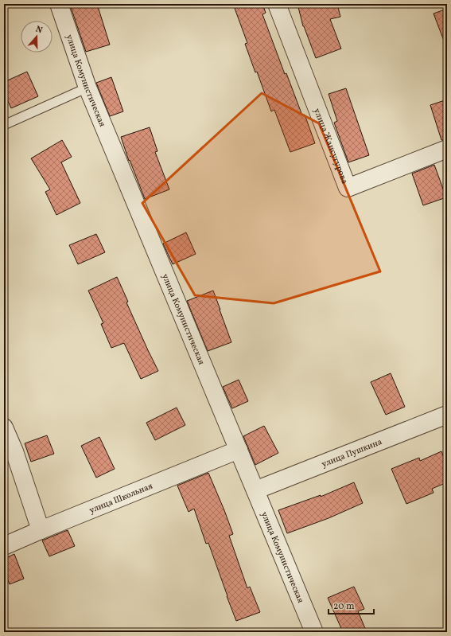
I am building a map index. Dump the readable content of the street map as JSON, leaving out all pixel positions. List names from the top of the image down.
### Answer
{
  "streets": {
    "street": [
      "улица Комунистическая",
      "улица Жансугурова",
      "улица Пушкина",
      "улица Школьная"
    ]
  },
  "crossings": [
    ["улица Комунистическая", "улица Пушкина"],
    ["улица Комунистическая", "улица Школьная"]
  ],
  "scale_bar": "20 m",
  "north": "top"
}
